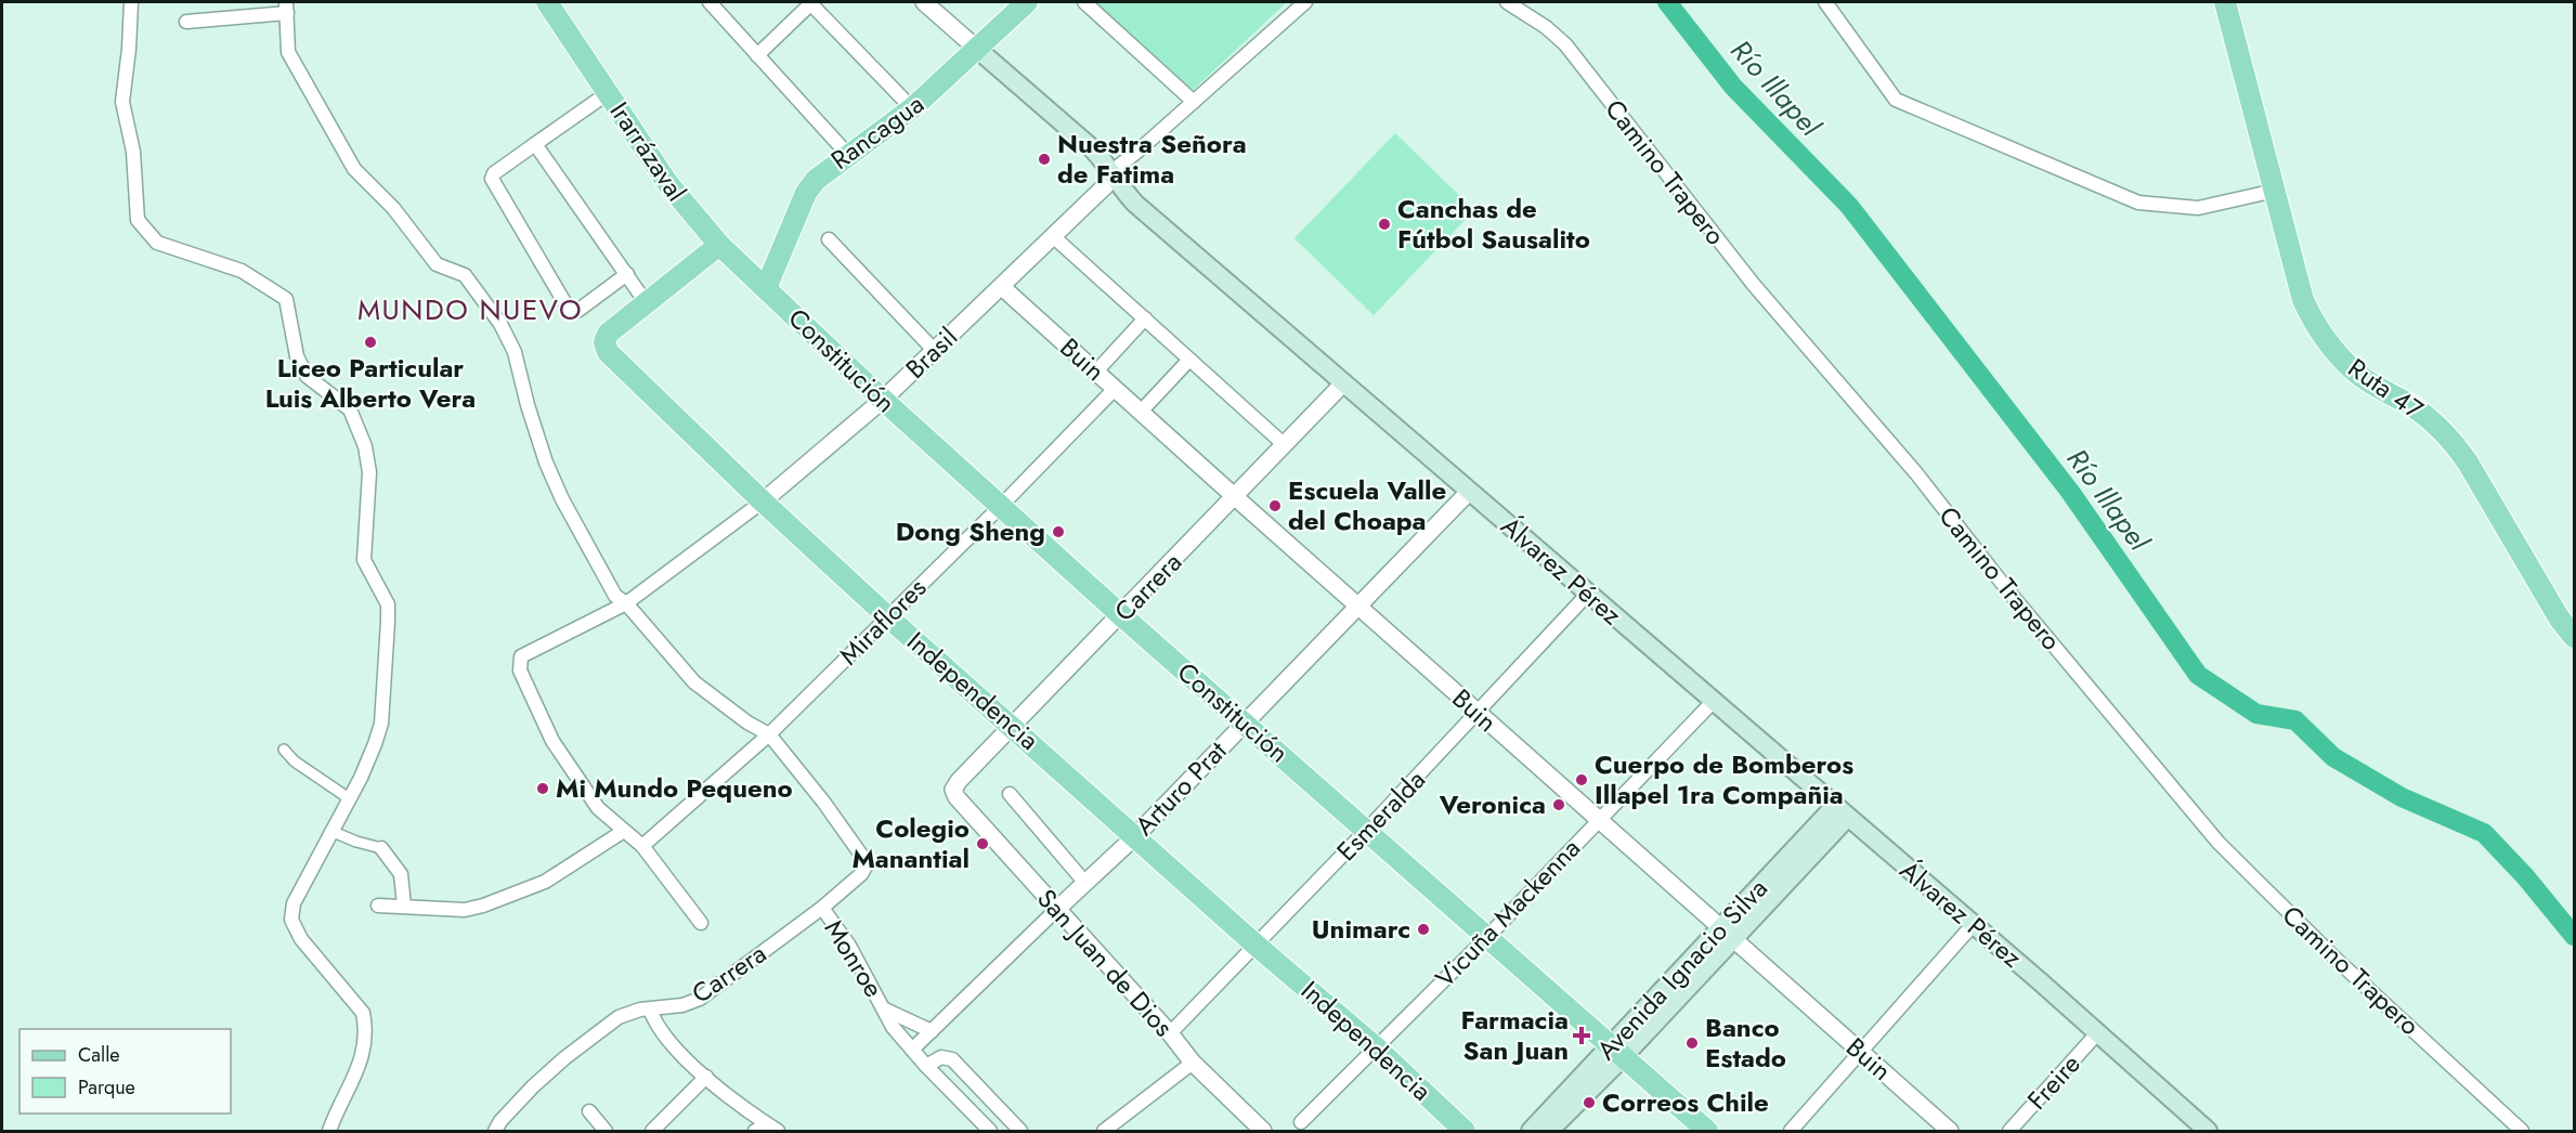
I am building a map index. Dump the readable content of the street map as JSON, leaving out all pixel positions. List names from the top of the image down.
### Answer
{
  "streets": {
    "main road": [
      "Rancagua",
      "Irarrázaval",
      "Constitución",
      "Ruta 47",
      "Álvarez Pérez",
      "Independencia",
      "Avenida Ignacio Silva"
    ],
    "street": [
      "Camino Trapero",
      "Brasil",
      "Buin",
      "Carrera",
      "Miraflores",
      "Arturo Prat",
      "Esmeralda",
      "Vicuña Mackenna",
      "Monroe",
      "San Juan de Dios",
      "Freire"
    ]
  },
  "crossings": [
    ["Rancagua", "Irarrázaval"],
    ["Rancagua", "Constitución"],
    ["Rancagua", "Álvarez Pérez"],
    ["Irarrázaval", "Constitución"],
    ["Irarrázaval", "Independencia"],
    ["Brasil", "Buin"],
    ["Brasil", "Constitución"],
    ["Brasil", "Álvarez Pérez"],
    ["Brasil", "Independencia"],
    ["Buin", "Carrera"],
    ["Buin", "Miraflores"],
    ["Buin", "Arturo Prat"],
    ["Buin", "Esmeralda"],
    ["Buin", "Vicuña Mackenna"],
    ["Buin", "Avenida Ignacio Silva"],
    ["Constitución", "Carrera"],
    ["Constitución", "Miraflores"],
    ["Constitución", "Arturo Prat"],
    ["Constitución", "Esmeralda"],
    ["Constitución", "Vicuña Mackenna"],
    ["Constitución", "Avenida Ignacio Silva"],
    ["Álvarez Pérez", "Carrera"],
    ["Álvarez Pérez", "Arturo Prat"],
    ["Álvarez Pérez", "Esmeralda"],
    ["Álvarez Pérez", "Vicuña Mackenna"],
    ["Álvarez Pérez", "Avenida Ignacio Silva"],
    ["Álvarez Pérez", "Freire"],
    ["Carrera", "Miraflores"],
    ["Carrera", "Independencia"],
    ["Carrera", "Monroe"],
    ["Carrera", "San Juan de Dios"],
    ["Miraflores", "Independencia"],
    ["Independencia", "Arturo Prat"],
    ["Independencia", "Esmeralda"],
    ["Independencia", "Vicuña Mackenna"],
    ["Arturo Prat", "Monroe"],
    ["Arturo Prat", "San Juan de Dios"],
    ["Esmeralda", "San Juan de Dios"]
  ],
  "districts": ["MUNDO NUEVO"],
  "water": ["Río Illapel"],
  "places": {
    "other": [
      "Nuestra Señora de Fatima",
      "Canchas de Fútbol Sausalito",
      "Liceo Particular Luis Alberto Vera",
      "Escuela Valle del Choapa",
      "Dong Sheng",
      "Cuerpo de Bomberos Illapel 1ra Compañia",
      "Mi Mundo Pequeno",
      "Veronica",
      "Colegio Manantial",
      "Unimarc",
      "Banco Estado",
      "Correos Chile"
    ],
    "health": ["Farmacia San Juan"]
  },
  "legend": ["Calle", "Parque"]
}
